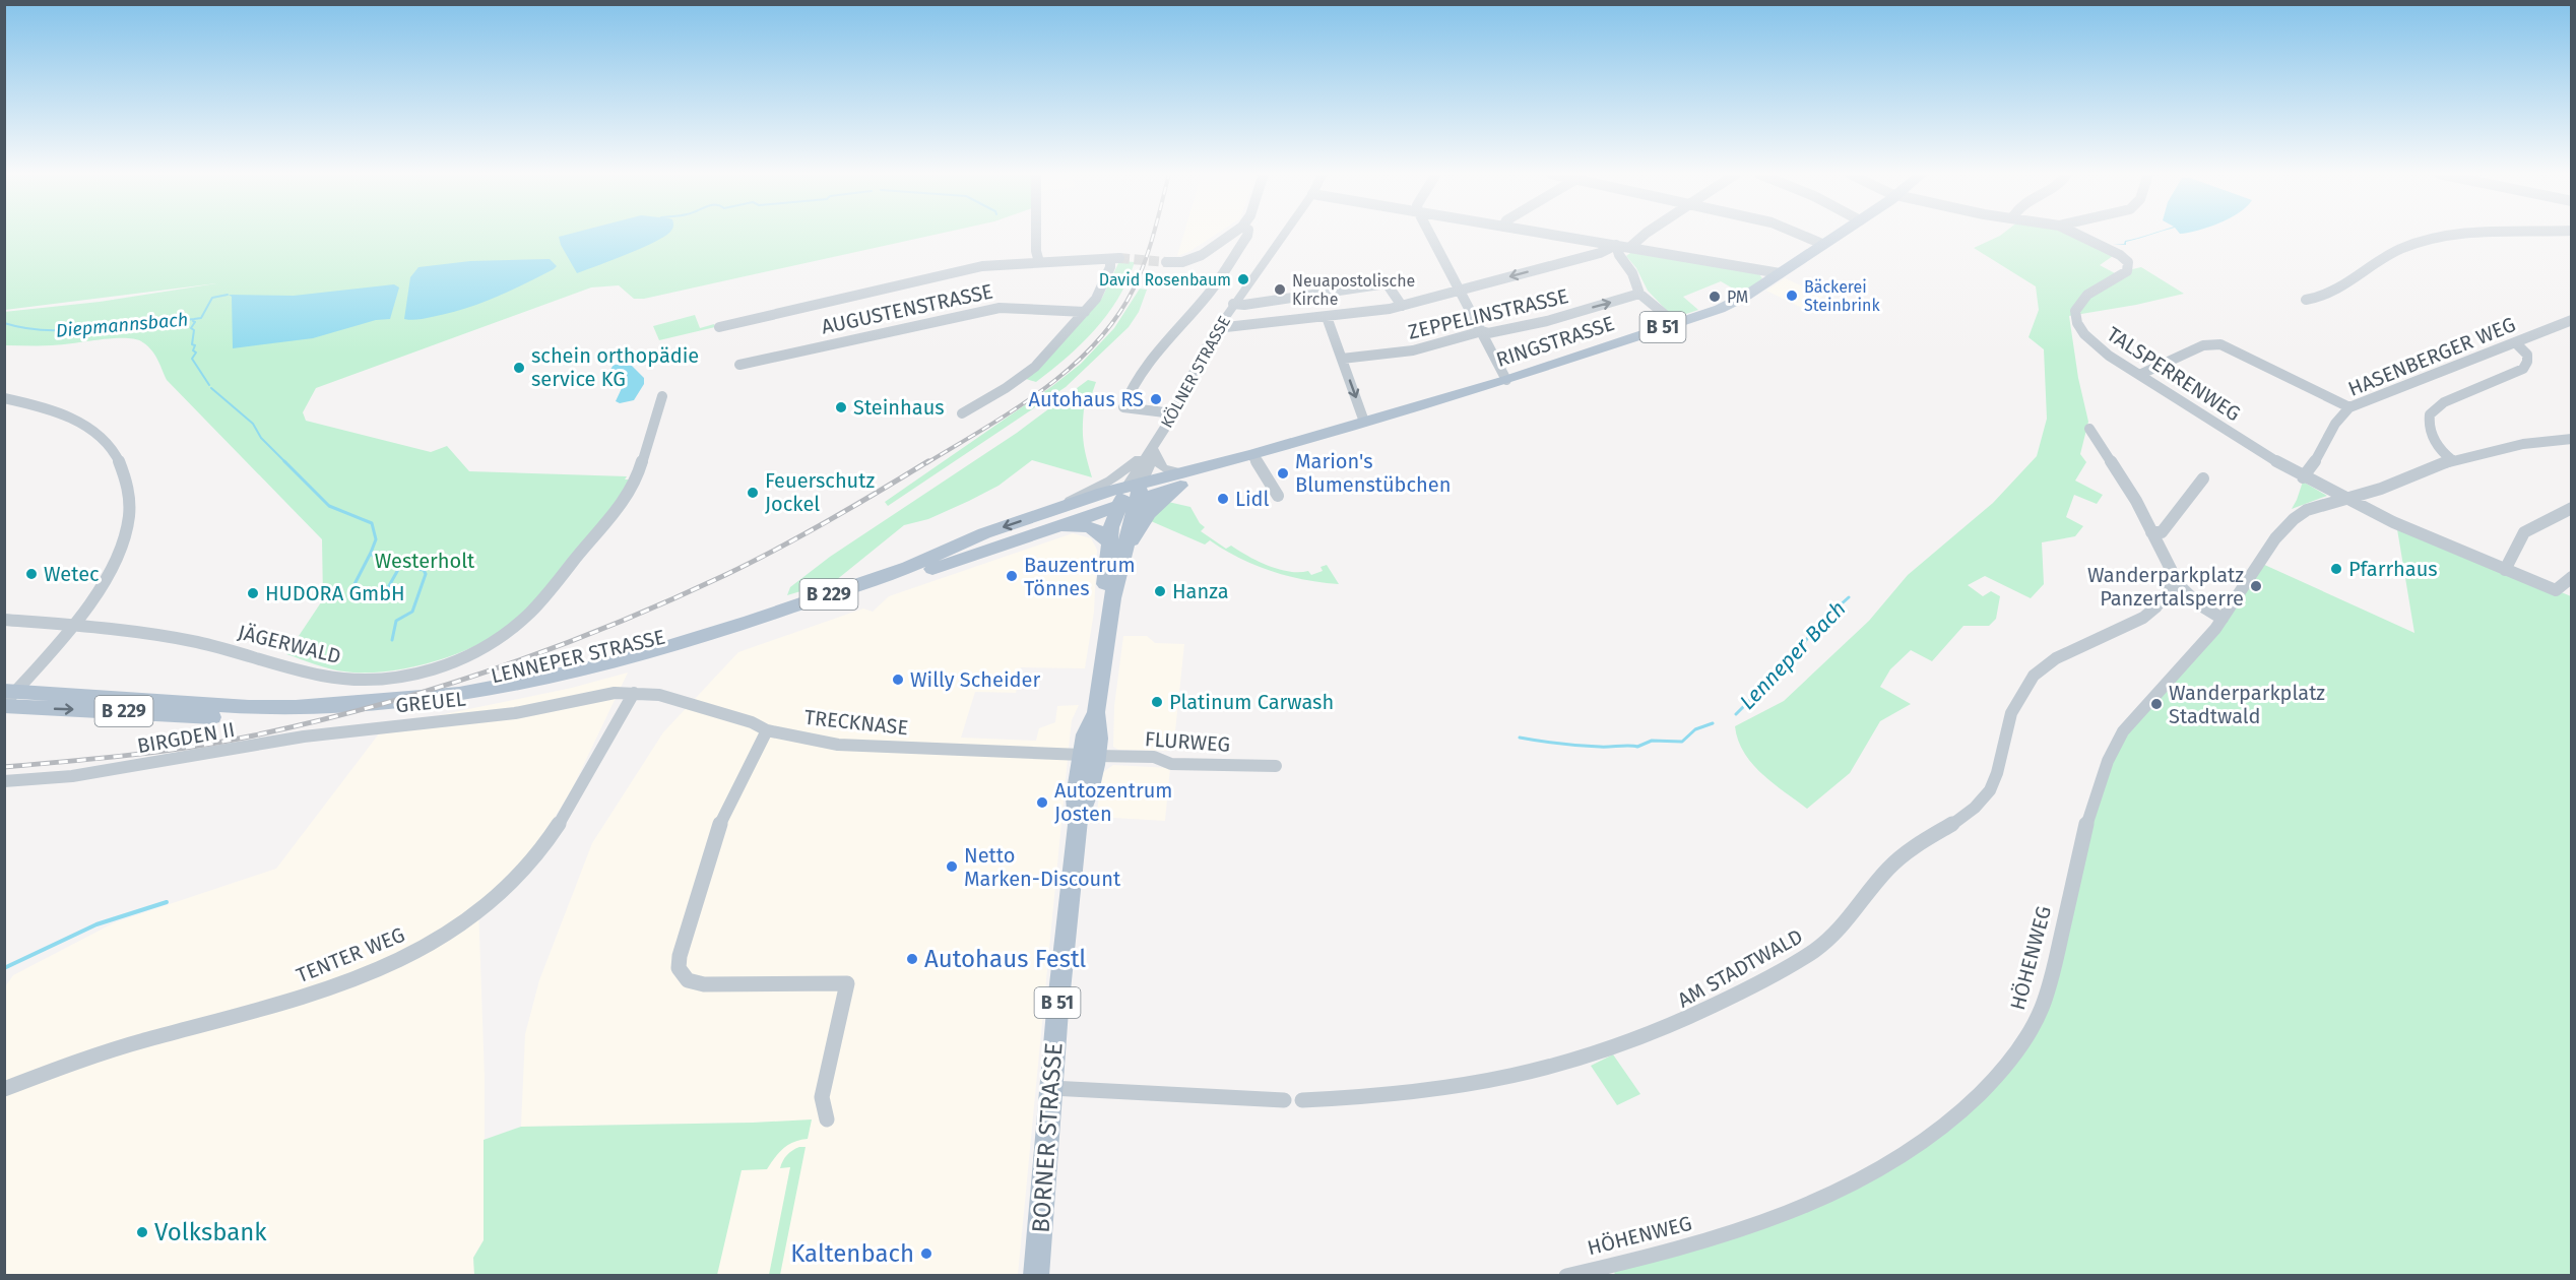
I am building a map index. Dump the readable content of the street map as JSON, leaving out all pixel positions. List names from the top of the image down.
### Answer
{
  "streets": {
    "main road": [
      "B 51",
      "RINGSTRASSE",
      "B 229",
      "LENNEPER STRASSE",
      "BORNER STRASSE"
    ],
    "street": [
      "AUGUSTENSTRASSE",
      "ZEPPELINSTRASSE",
      "HASENBERGER WEG",
      "KÖLNER STRASSE",
      "TALSPERRENWEG",
      "JÄGERWALD",
      "GREUEL",
      "TRECKNASE",
      "BIRGDEN II",
      "FLURWEG",
      "TENTER WEG",
      "HÖHENWEG",
      "AM STADTWALD"
    ]
  },
  "crossings": [
    ["RINGSTRASSE", "KÖLNER STRASSE"],
    ["RINGSTRASSE", "LENNEPER STRASSE"],
    ["RINGSTRASSE", "BORNER STRASSE"],
    ["HASENBERGER WEG", "TALSPERRENWEG"],
    ["KÖLNER STRASSE", "LENNEPER STRASSE"],
    ["KÖLNER STRASSE", "BORNER STRASSE"],
    ["TALSPERRENWEG", "HÖHENWEG"],
    ["LENNEPER STRASSE", "BORNER STRASSE"],
    ["GREUEL", "TRECKNASE"],
    ["GREUEL", "BIRGDEN II"],
    ["GREUEL", "TENTER WEG"],
    ["TRECKNASE", "FLURWEG"],
    ["TRECKNASE", "TENTER WEG"],
    ["TRECKNASE", "BORNER STRASSE"],
    ["FLURWEG", "BORNER STRASSE"]
  ],
  "water": ["Diepmannsbach", "Lenneper Bach"],
  "parks": ["Westerholt"],
  "places": [
    "David Rosenbaum",
    "Neuapostolische Kirche",
    "Bäckerei Steinbrink",
    "PM",
    "schein orthopädie service KG",
    "Autohaus RS",
    "Steinhaus",
    "Marion's Blumenstübchen",
    "Feuerschutz Jockel",
    "Lidl",
    "Pfarrhaus",
    "Wetec",
    "Bauzentrum Tönnes",
    "Wanderparkplatz Panzertalsperre",
    "Hanza",
    "HUDORA GmbH",
    "Willy Scheider",
    "Platinum Carwash",
    "Wanderparkplatz Stadtwald",
    "Autozentrum Josten",
    "Netto Marken-Discount",
    "Autohaus Festl",
    "Volksbank",
    "Kaltenbach"
  ]
}
